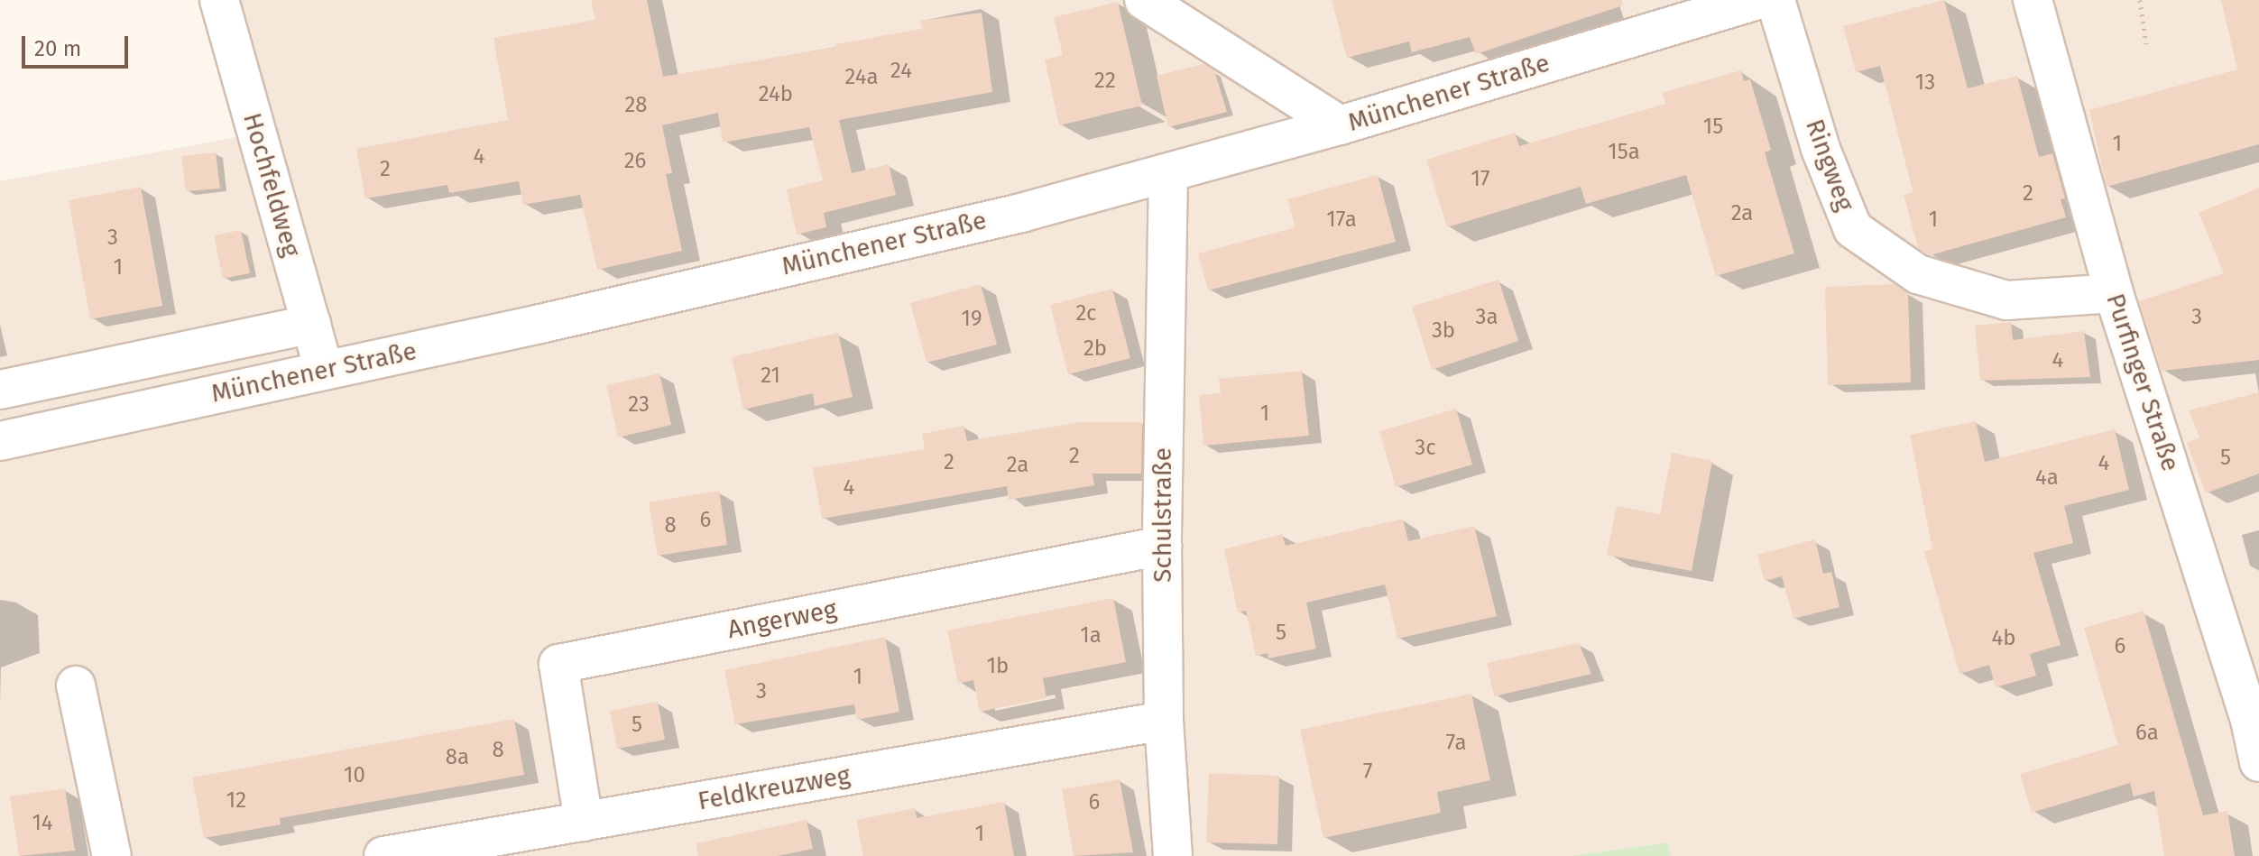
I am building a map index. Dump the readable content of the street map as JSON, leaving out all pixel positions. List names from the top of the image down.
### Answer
{
  "streets": {
    "street": [
      "Münchener Straße",
      "Ringweg",
      "Hochfeldweg",
      "Purfinger Straße",
      "Schulstraße",
      "Angerweg",
      "Feldkreuzweg"
    ]
  },
  "crossings": [
    ["Münchener Straße", "Hochfeldweg"],
    ["Münchener Straße", "Schulstraße"],
    ["Ringweg", "Purfinger Straße"],
    ["Schulstraße", "Angerweg"],
    ["Schulstraße", "Feldkreuzweg"],
    ["Angerweg", "Feldkreuzweg"]
  ],
  "house_numbers": [
    "24",
    "24a",
    "22",
    "13",
    "24b",
    "28",
    "15",
    "1",
    "15a",
    "4",
    "26",
    "2",
    "17",
    "2",
    "2a",
    "17a",
    "1",
    "3",
    "1",
    "2c",
    "3a",
    "3",
    "19",
    "3b",
    "2b",
    "4",
    "21",
    "23",
    "1",
    "3c",
    "2",
    "5",
    "2",
    "4",
    "2a",
    "4a",
    "4",
    "6",
    "8",
    "5",
    "1a",
    "4b",
    "6",
    "1b",
    "1",
    "3",
    "5",
    "6a",
    "7a",
    "8",
    "8a",
    "7",
    "10",
    "12",
    "6",
    "14",
    "1"
  ],
  "scale_bar": "20 m"
}
